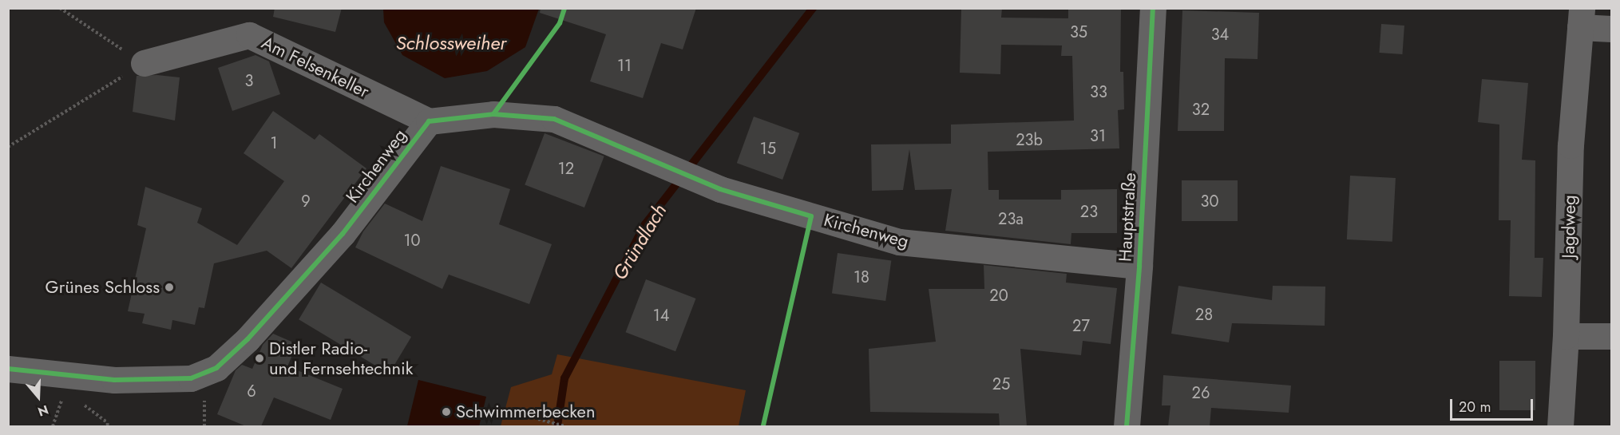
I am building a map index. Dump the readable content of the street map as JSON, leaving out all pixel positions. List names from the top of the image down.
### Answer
{
  "streets": {
    "street": [
      "Am Felsenkeller",
      "Kirchenweg",
      "Hauptstraße",
      "Jagdweg"
    ]
  },
  "crossings": [
    ["Am Felsenkeller", "Kirchenweg"],
    ["Kirchenweg", "Hauptstraße"]
  ],
  "water": ["Schlossweiher", "Gründlach"],
  "places": ["Grünes Schloss", "Distler Radio- und Fernsehtechnik", "Schwimmerbecken"],
  "house_numbers": [
    "35",
    "34",
    "11",
    "3",
    "33",
    "32",
    "31",
    "23b",
    "1",
    "15",
    "12",
    "9",
    "30",
    "23",
    "23a",
    "10",
    "18",
    "20",
    "28",
    "14",
    "27",
    "25",
    "6",
    "26"
  ],
  "scale_bar": "20 m",
  "north": "bottom"
}
